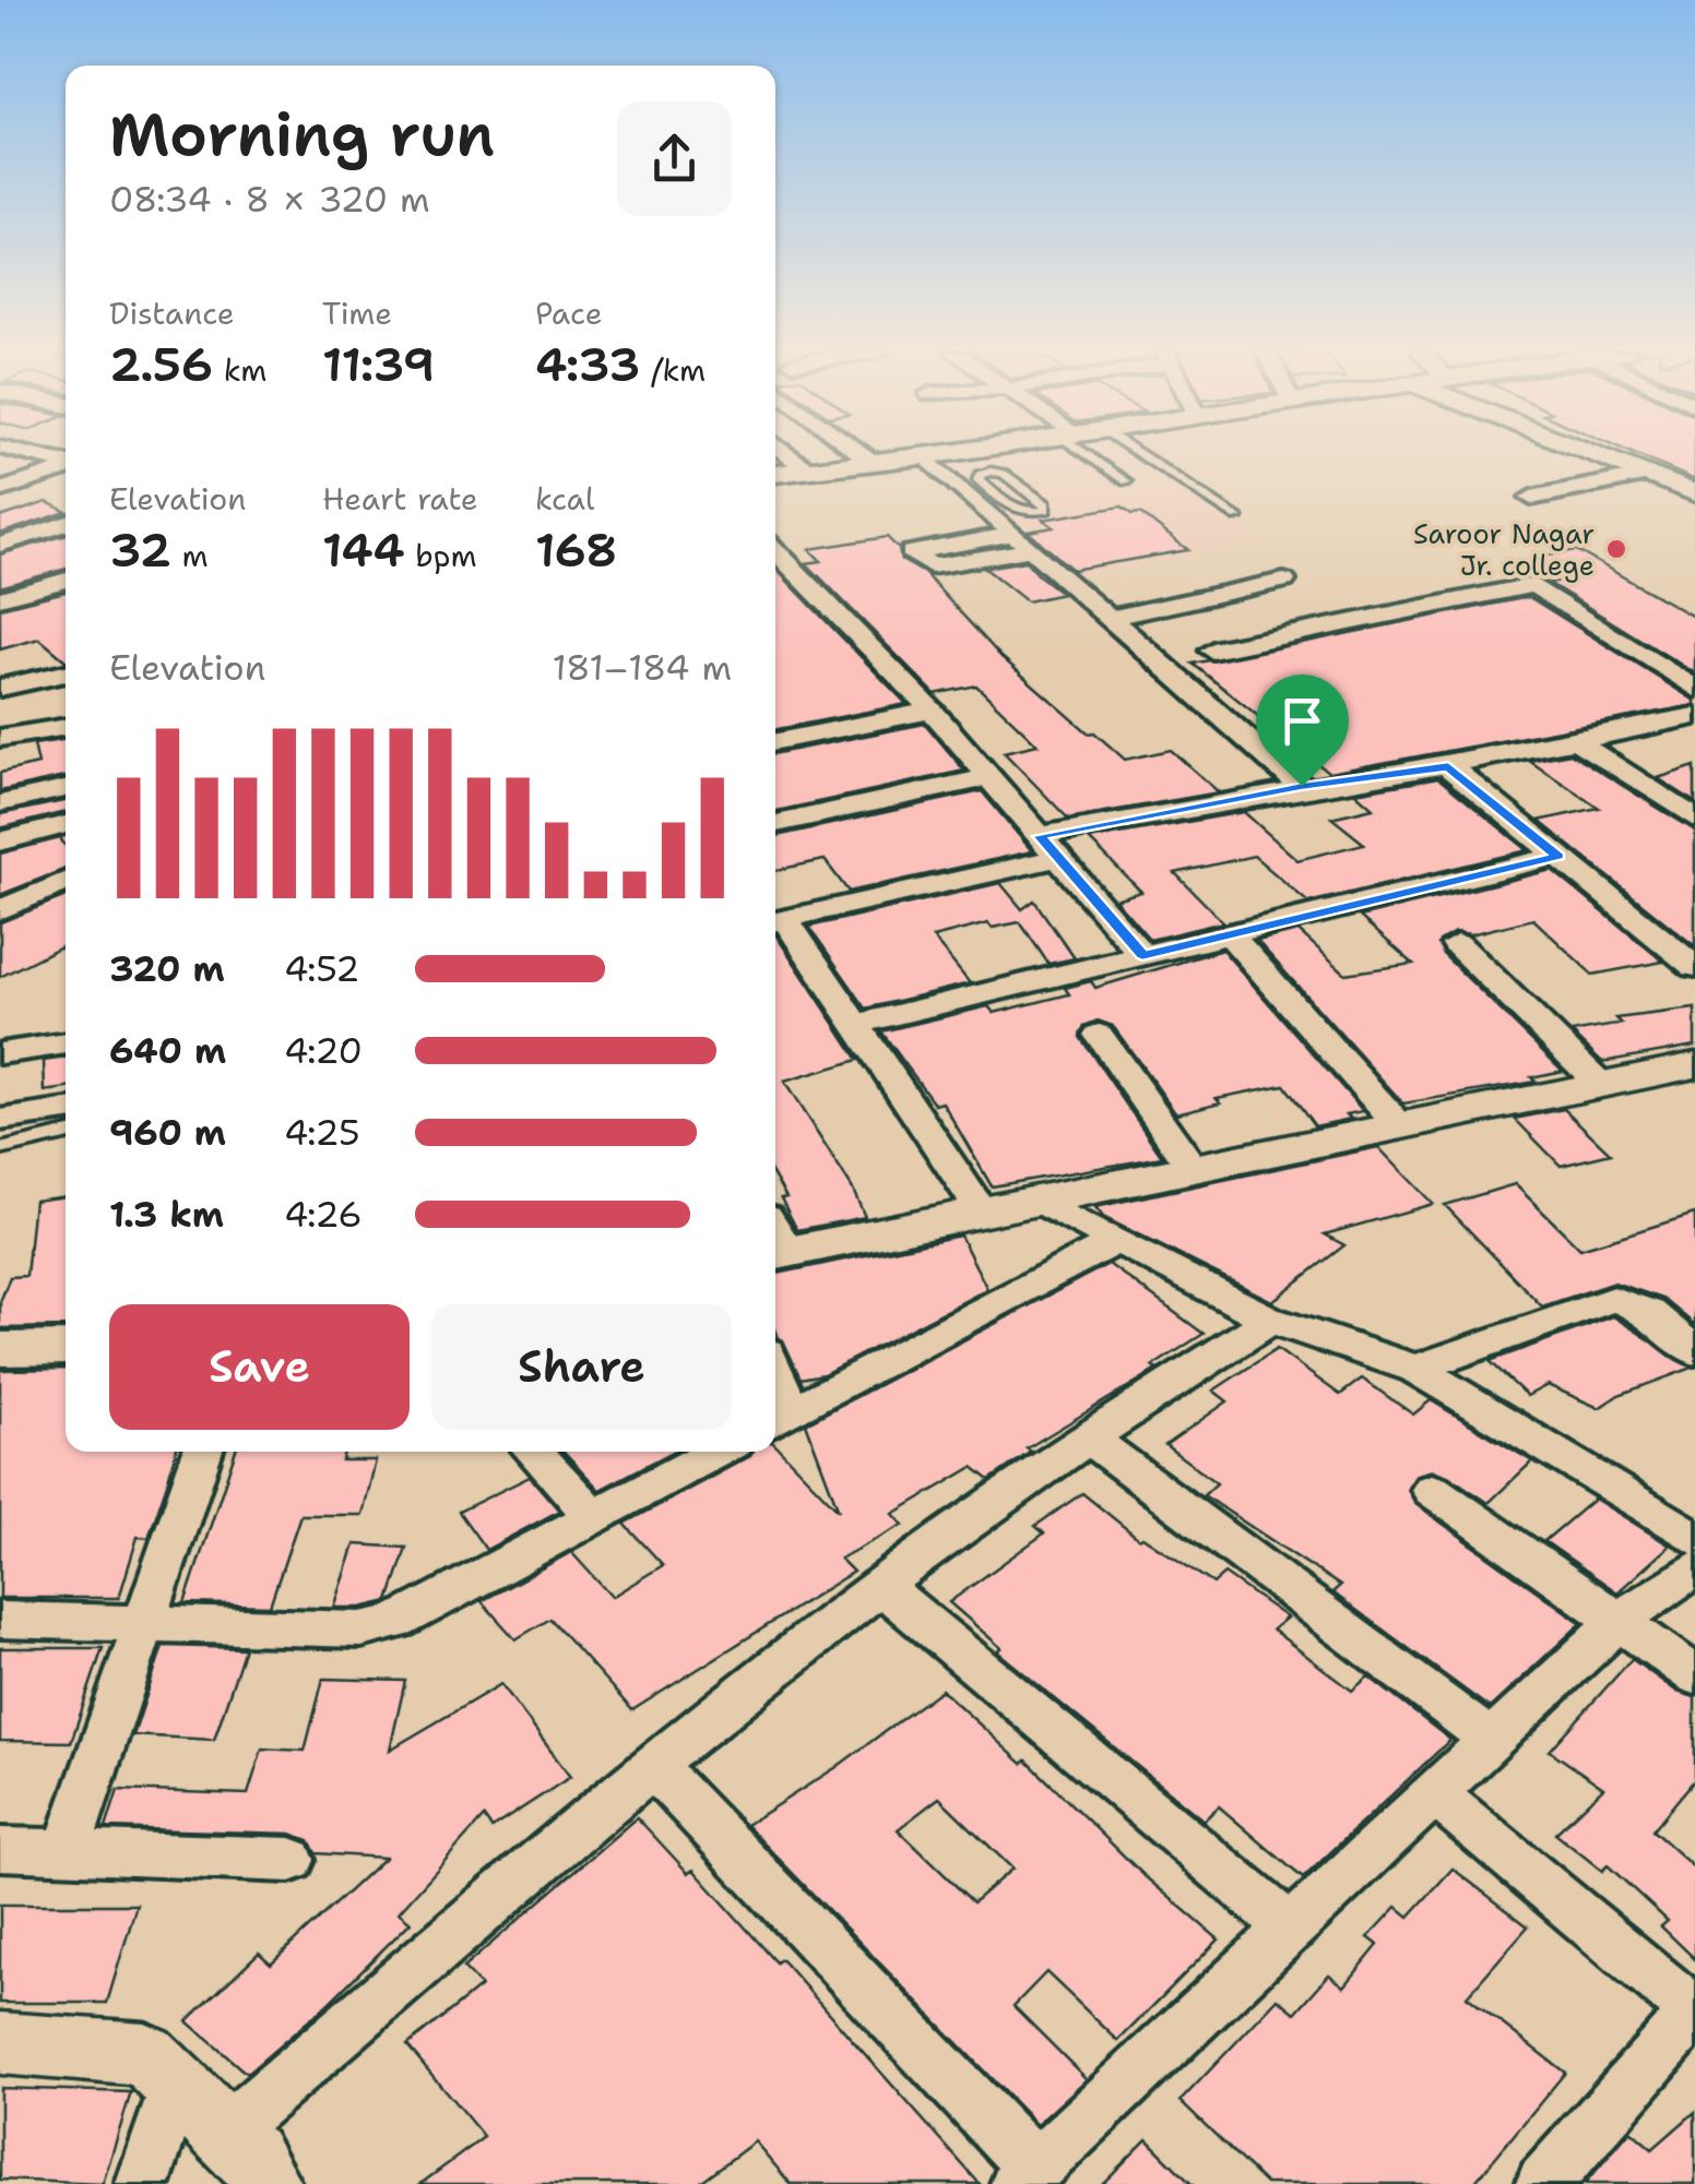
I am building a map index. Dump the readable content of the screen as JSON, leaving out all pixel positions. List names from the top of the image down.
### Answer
{
  "places": ["Saroor Nagar Jr. college"],
  "page": {
    "heading": ["Morning run", "08:34 · 8 × 320 m"],
    "stats": [
      ["Distance", "2.56 km"],
      ["Time", "11:39"],
      ["Pace", "4:33 /km"],
      ["Elevation", "32 m"],
      ["Heart rate", "144 bpm"],
      ["kcal", "168"]
    ],
    "chart": ["Elevation", "181–184 m"],
    "list": [
      {
        "name": "320 m",
        "note": "4:52"
      },
      {
        "name": "640 m",
        "note": "4:20"
      },
      {
        "name": "960 m",
        "note": "4:25"
      },
      {
        "name": "1.3 km",
        "note": "4:26"
      }
    ],
    "buttons": ["Save", "Share"]
  }
}
